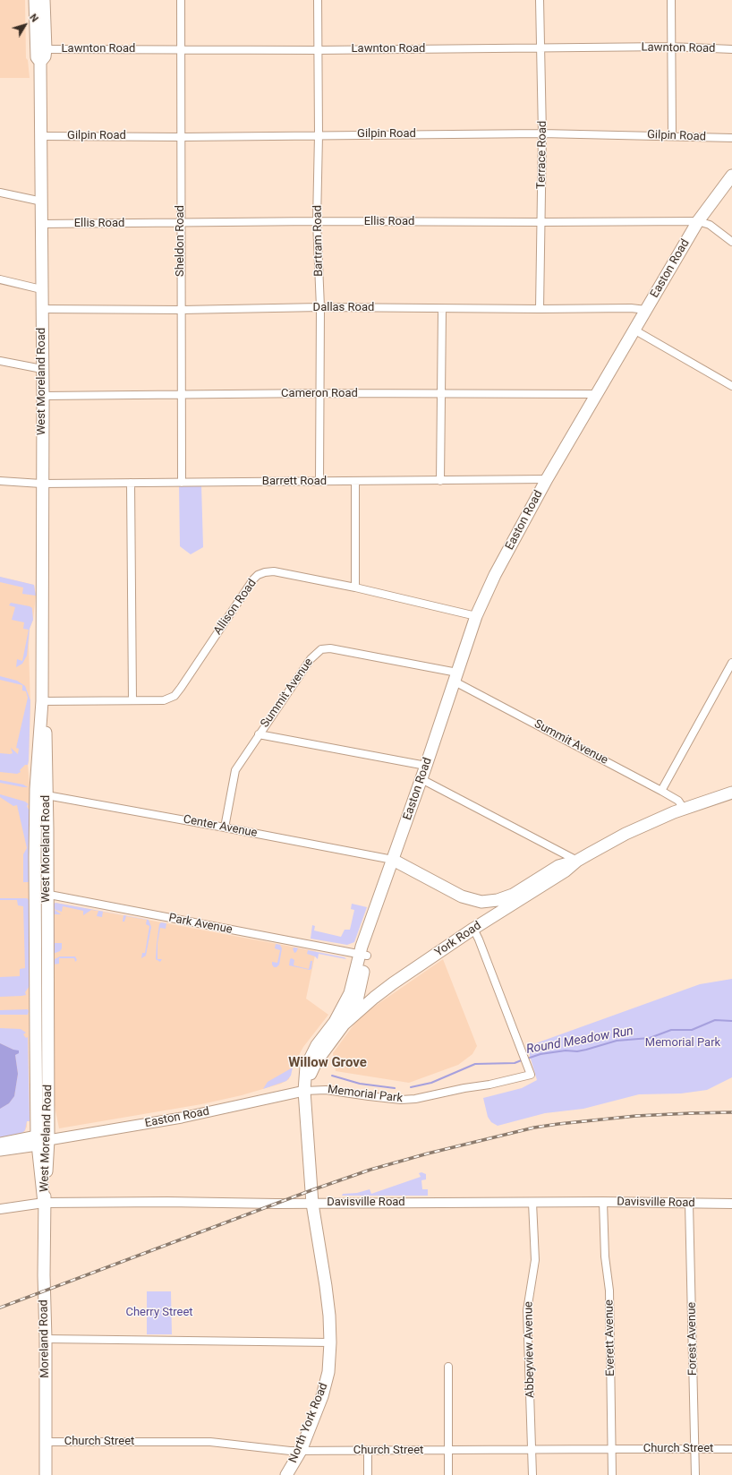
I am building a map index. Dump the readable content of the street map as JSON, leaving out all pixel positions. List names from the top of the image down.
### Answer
{
  "streets": {
    "main road": [
      "Easton Road",
      "West Moreland Road",
      "York Road",
      "Moreland Road",
      "North York Road"
    ],
    "street": [
      "Lawnton Road",
      "Gilpin Road",
      "Terrace Road",
      "Ellis Road",
      "Sheldon Road",
      "Bartram Road",
      "Dallas Road",
      "Cameron Road",
      "Barrett Road",
      "Allison Road",
      "Summit Avenue",
      "Center Avenue",
      "Park Avenue",
      "Memorial Park",
      "Davisville Road",
      "Everett Avenue",
      "Forest Avenue",
      "Abbeyview Avenue",
      "Church Street"
    ]
  },
  "crossings": [
    ["Lawnton Road", "Terrace Road"],
    ["Lawnton Road", "Sheldon Road"],
    ["Lawnton Road", "Bartram Road"],
    ["Lawnton Road", "West Moreland Road"],
    ["Gilpin Road", "Terrace Road"],
    ["Gilpin Road", "Sheldon Road"],
    ["Gilpin Road", "Bartram Road"],
    ["Gilpin Road", "West Moreland Road"],
    ["Terrace Road", "Ellis Road"],
    ["Terrace Road", "Dallas Road"],
    ["Ellis Road", "Sheldon Road"],
    ["Ellis Road", "Bartram Road"],
    ["Ellis Road", "Easton Road"],
    ["Ellis Road", "West Moreland Road"],
    ["Sheldon Road", "Dallas Road"],
    ["Sheldon Road", "Cameron Road"],
    ["Sheldon Road", "Barrett Road"],
    ["Bartram Road", "Dallas Road"],
    ["Bartram Road", "Cameron Road"],
    ["Bartram Road", "Barrett Road"],
    ["Easton Road", "Dallas Road"],
    ["Easton Road", "West Moreland Road"],
    ["Easton Road", "Cameron Road"],
    ["Easton Road", "Barrett Road"],
    ["Easton Road", "Allison Road"],
    ["Easton Road", "Summit Avenue"],
    ["Easton Road", "Center Avenue"],
    ["Easton Road", "Park Avenue"],
    ["Easton Road", "York Road"],
    ["Easton Road", "Memorial Park"],
    ["Dallas Road", "West Moreland Road"],
    ["West Moreland Road", "Cameron Road"],
    ["West Moreland Road", "Barrett Road"],
    ["West Moreland Road", "Allison Road"],
    ["West Moreland Road", "Center Avenue"],
    ["West Moreland Road", "Park Avenue"],
    ["West Moreland Road", "Davisville Road"],
    ["West Moreland Road", "Moreland Road"],
    ["Summit Avenue", "Center Avenue"],
    ["Summit Avenue", "York Road"],
    ["Center Avenue", "York Road"],
    ["York Road", "Memorial Park"],
    ["Davisville Road", "Everett Avenue"],
    ["Davisville Road", "Moreland Road"],
    ["Davisville Road", "Forest Avenue"],
    ["Davisville Road", "Abbeyview Avenue"],
    ["Davisville Road", "North York Road"],
    ["Everett Avenue", "Church Street"],
    ["Moreland Road", "Church Street"],
    ["Forest Avenue", "Church Street"],
    ["Abbeyview Avenue", "Church Street"],
    ["North York Road", "Church Street"]
  ],
  "districts": ["Willow Grove"],
  "water": ["Round Meadow Run"],
  "parks": ["Memorial Park", "Cherry Street"],
  "north": "top right"
}
